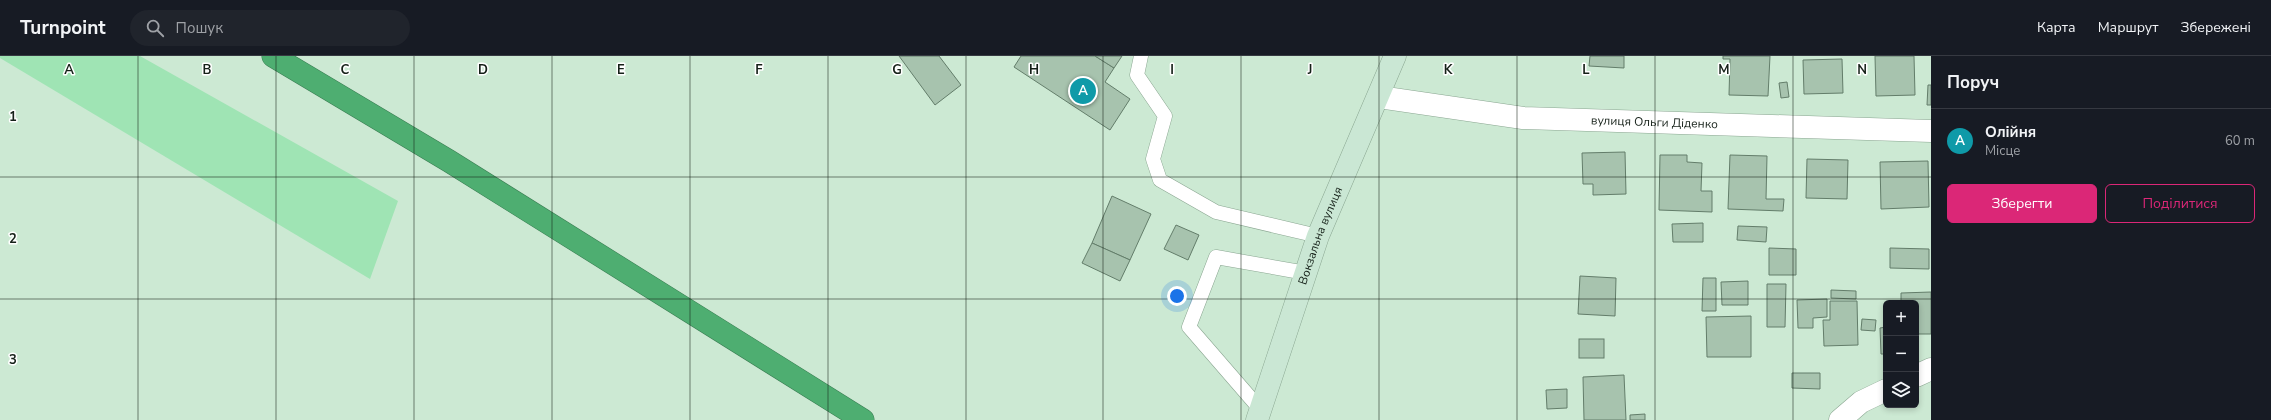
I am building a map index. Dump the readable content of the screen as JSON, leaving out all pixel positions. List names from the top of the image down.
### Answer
{
  "streets": {
    "main road": ["Вокзальна вулиця"],
    "street": ["вулиця Ольги Діденко"]
  },
  "crossings": [
    ["вулиця Ольги Діденко", "Вокзальна вулиця"]
  ],
  "page": {
    "header": "Turnpoint",
    "search": "Пошук",
    "nav": ["Карта", "Маршрут", "Збережені"],
    "heading": "Поруч",
    "pins": "A",
    "list": [
      {
        "mark": "A",
        "name": "Олійня",
        "note": "Місце",
        "value": "60 m"
      }
    ],
    "buttons": ["Зберегти", "Поділитися"],
    "map_buttons": ["+", "−"]
  },
  "grid": {
    "columns": [
      "A",
      "B",
      "C",
      "D",
      "E",
      "F",
      "G",
      "H",
      "I",
      "J",
      "K",
      "L",
      "M",
      "N"
    ],
    "rows": ["1", "2", "3"]
  }
}
